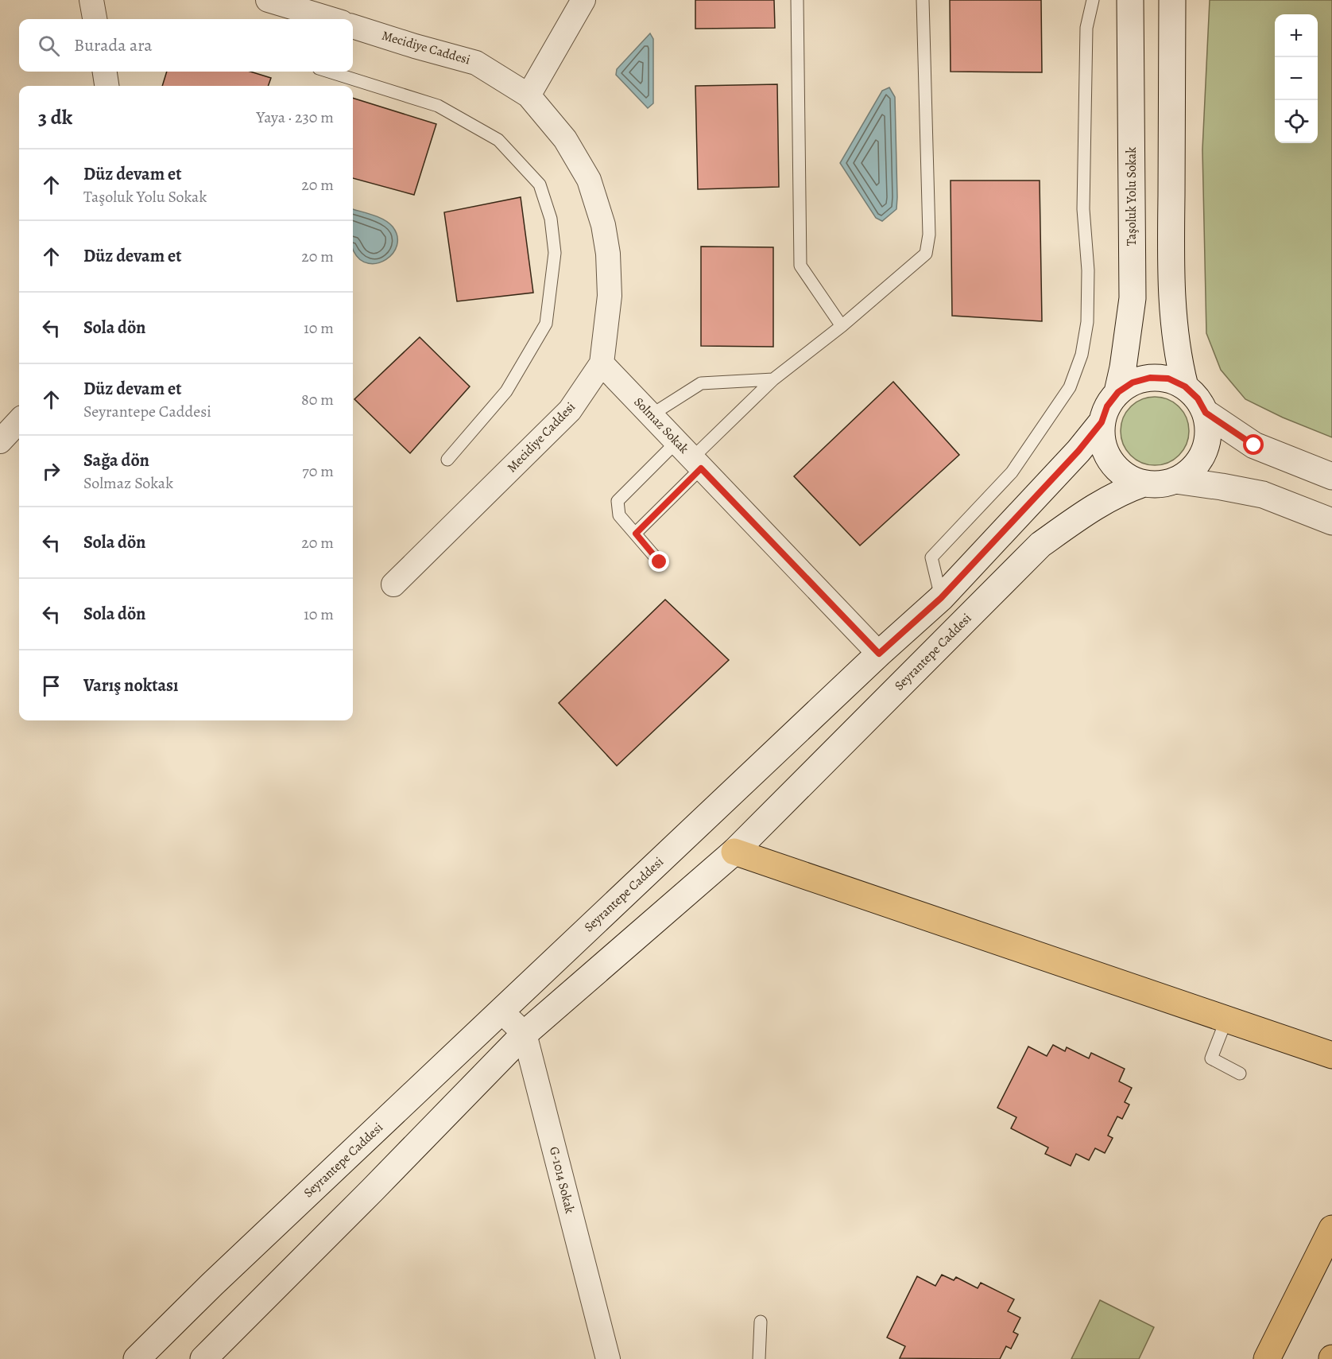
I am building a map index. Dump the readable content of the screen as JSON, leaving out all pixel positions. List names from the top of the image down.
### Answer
{
  "streets": {
    "main road": ["Taşoluk Yolu Sokak", "Seyrantepe Caddesi"],
    "street": ["Mecidiye Caddesi", "Solmaz Sokak", "G-1014 Sokak"]
  },
  "crossings": [
    ["Mecidiye Caddesi", "Solmaz Sokak"],
    ["Taşoluk Yolu Sokak", "Seyrantepe Caddesi"],
    ["Solmaz Sokak", "Seyrantepe Caddesi"],
    ["Seyrantepe Caddesi", "G-1014 Sokak"]
  ],
  "page": {
    "map_buttons": ["+", "−"],
    "search": "Burada ara",
    "heading": ["3 dk", "Yaya · 230 m"],
    "list": [
      ["Düz devam et", "Taşoluk Yolu Sokak", "20 m"],
      ["Düz devam et", "20 m"],
      ["Sola dön", "10 m"],
      ["Düz devam et", "Seyrantepe Caddesi", "80 m"],
      ["Sağa dön", "Solmaz Sokak", "70 m"],
      ["Sola dön", "20 m"],
      ["Sola dön", "10 m"],
      "Varış noktası"
    ]
  }
}
